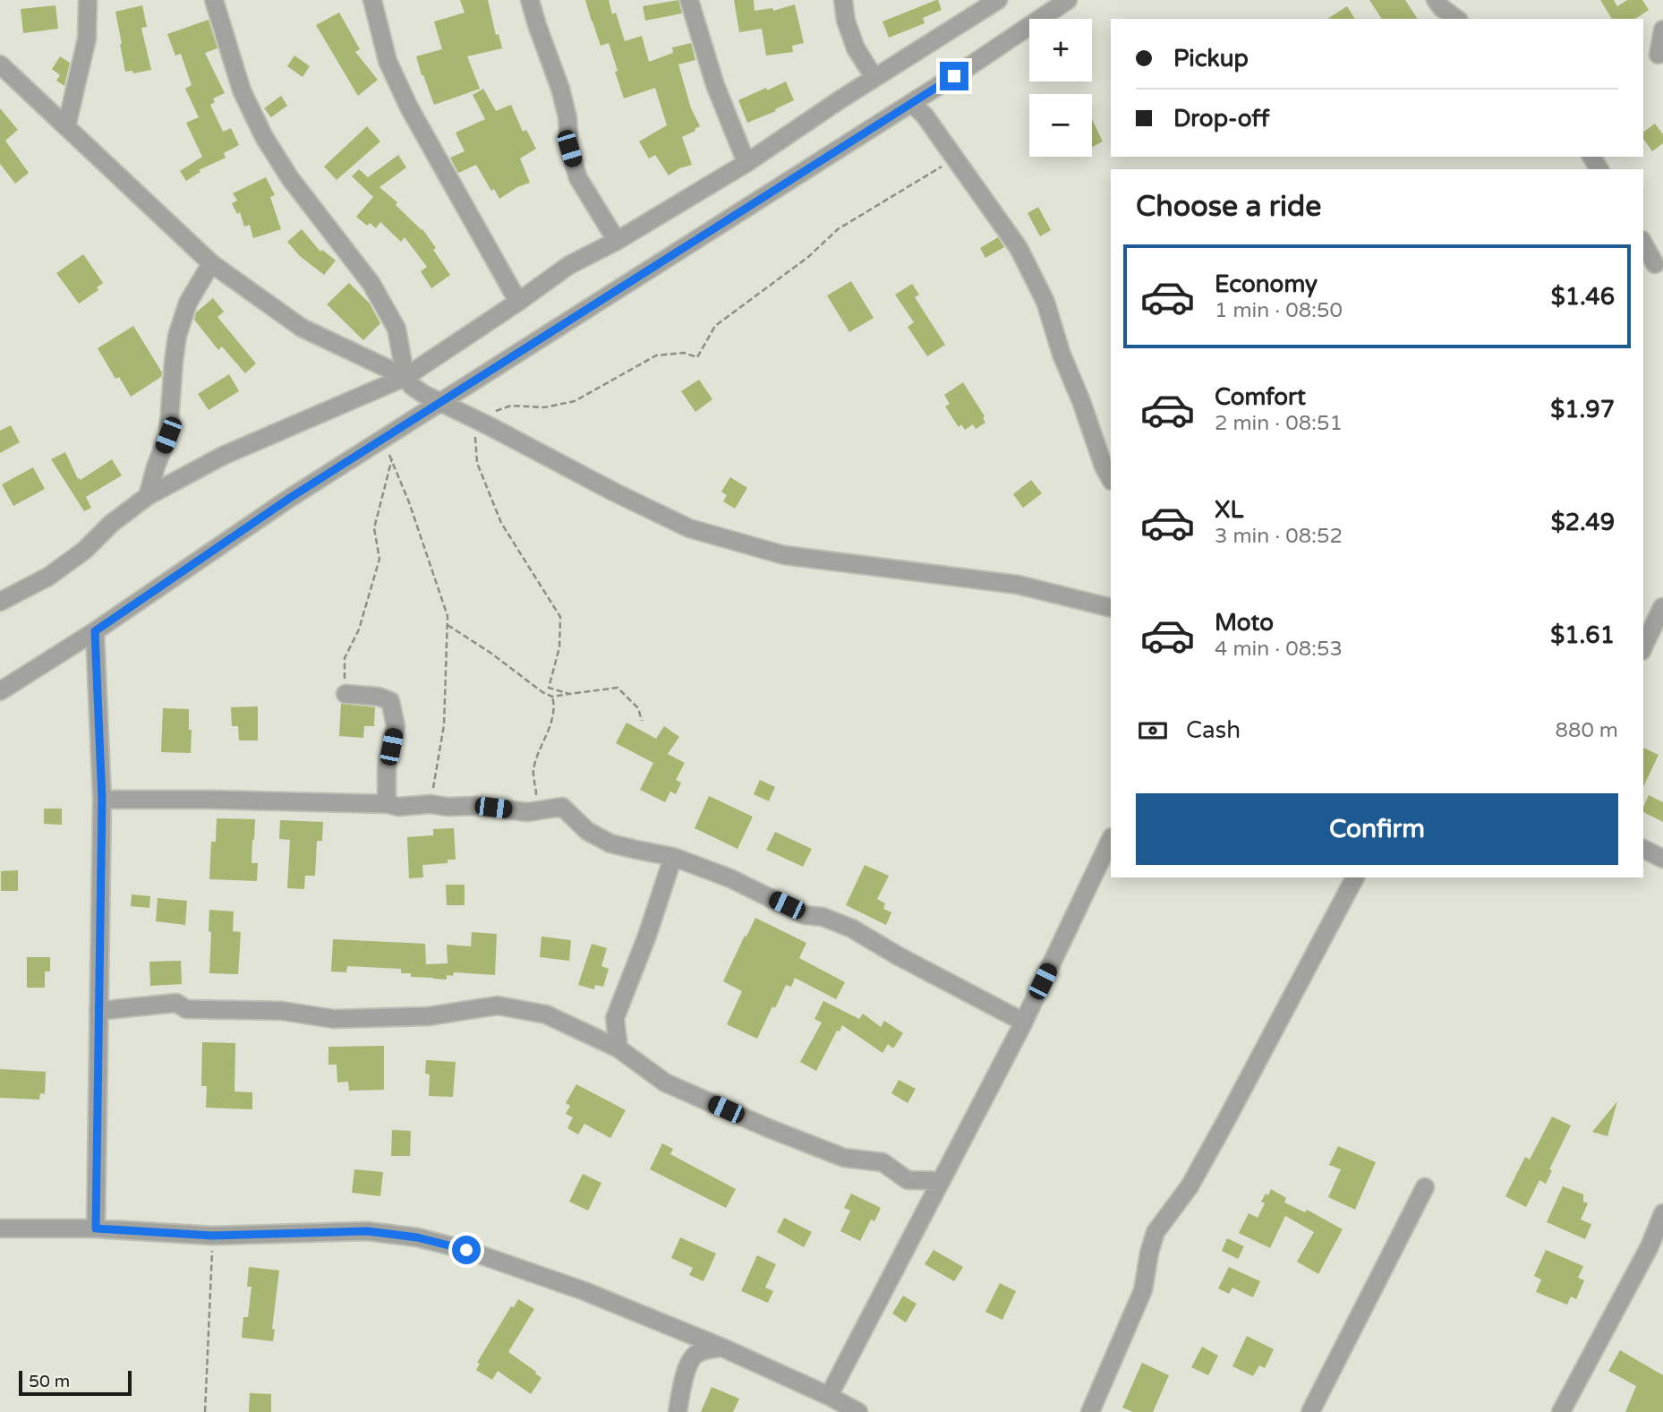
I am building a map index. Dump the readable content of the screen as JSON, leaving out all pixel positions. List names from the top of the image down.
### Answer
{
  "scale_bar": "50 m",
  "page": {
    "map_buttons": ["+", "−"],
    "banner": ["Pickup", "Drop-off"],
    "heading": "Choose a ride",
    "list": [
      {
        "name": "Economy",
        "note": "1 min · 08:50",
        "value": "$1.46"
      },
      {
        "name": "Comfort",
        "note": "2 min · 08:51",
        "value": "$1.97"
      },
      {
        "name": "XL",
        "note": "3 min · 08:52",
        "value": "$2.49"
      },
      {
        "name": "Moto",
        "note": "4 min · 08:53",
        "value": "$1.61"
      }
    ],
    "pay": ["Cash", "880 m"],
    "buttons": "Confirm",
    "scale": "50 m"
  }
}
